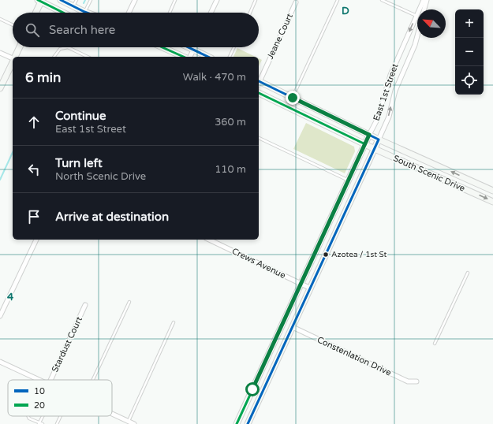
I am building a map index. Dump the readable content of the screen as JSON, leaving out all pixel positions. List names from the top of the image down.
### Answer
{
  "streets": {
    "main road": ["East 1st Street", "South Scenic Drive"],
    "street": [
      "Jeane Court",
      "Crews Avenue",
      "Stardust Court",
      "Constenlation Drive"
    ]
  },
  "crossings": [
    ["East 1st Street", "South Scenic Drive"],
    ["East 1st Street", "Crews Avenue"],
    ["East 1st Street", "Constenlation Drive"]
  ],
  "places": ["Azotea / 1st St"],
  "lines": ["transit line 10", "transit line 20"],
  "legend": ["10", "20"],
  "north": "top left",
  "page": {
    "map_buttons": ["+", "−"],
    "search": "Search here",
    "heading": ["6 min", "Walk · 470 m"],
    "list": [
      ["Continue", "East 1st Street", "360 m"],
      ["Turn left", "North Scenic Drive", "110 m"],
      "Arrive at destination"
    ]
  },
  "grid": {
    "columns": ["D"],
    "rows": ["4"]
  }
}
